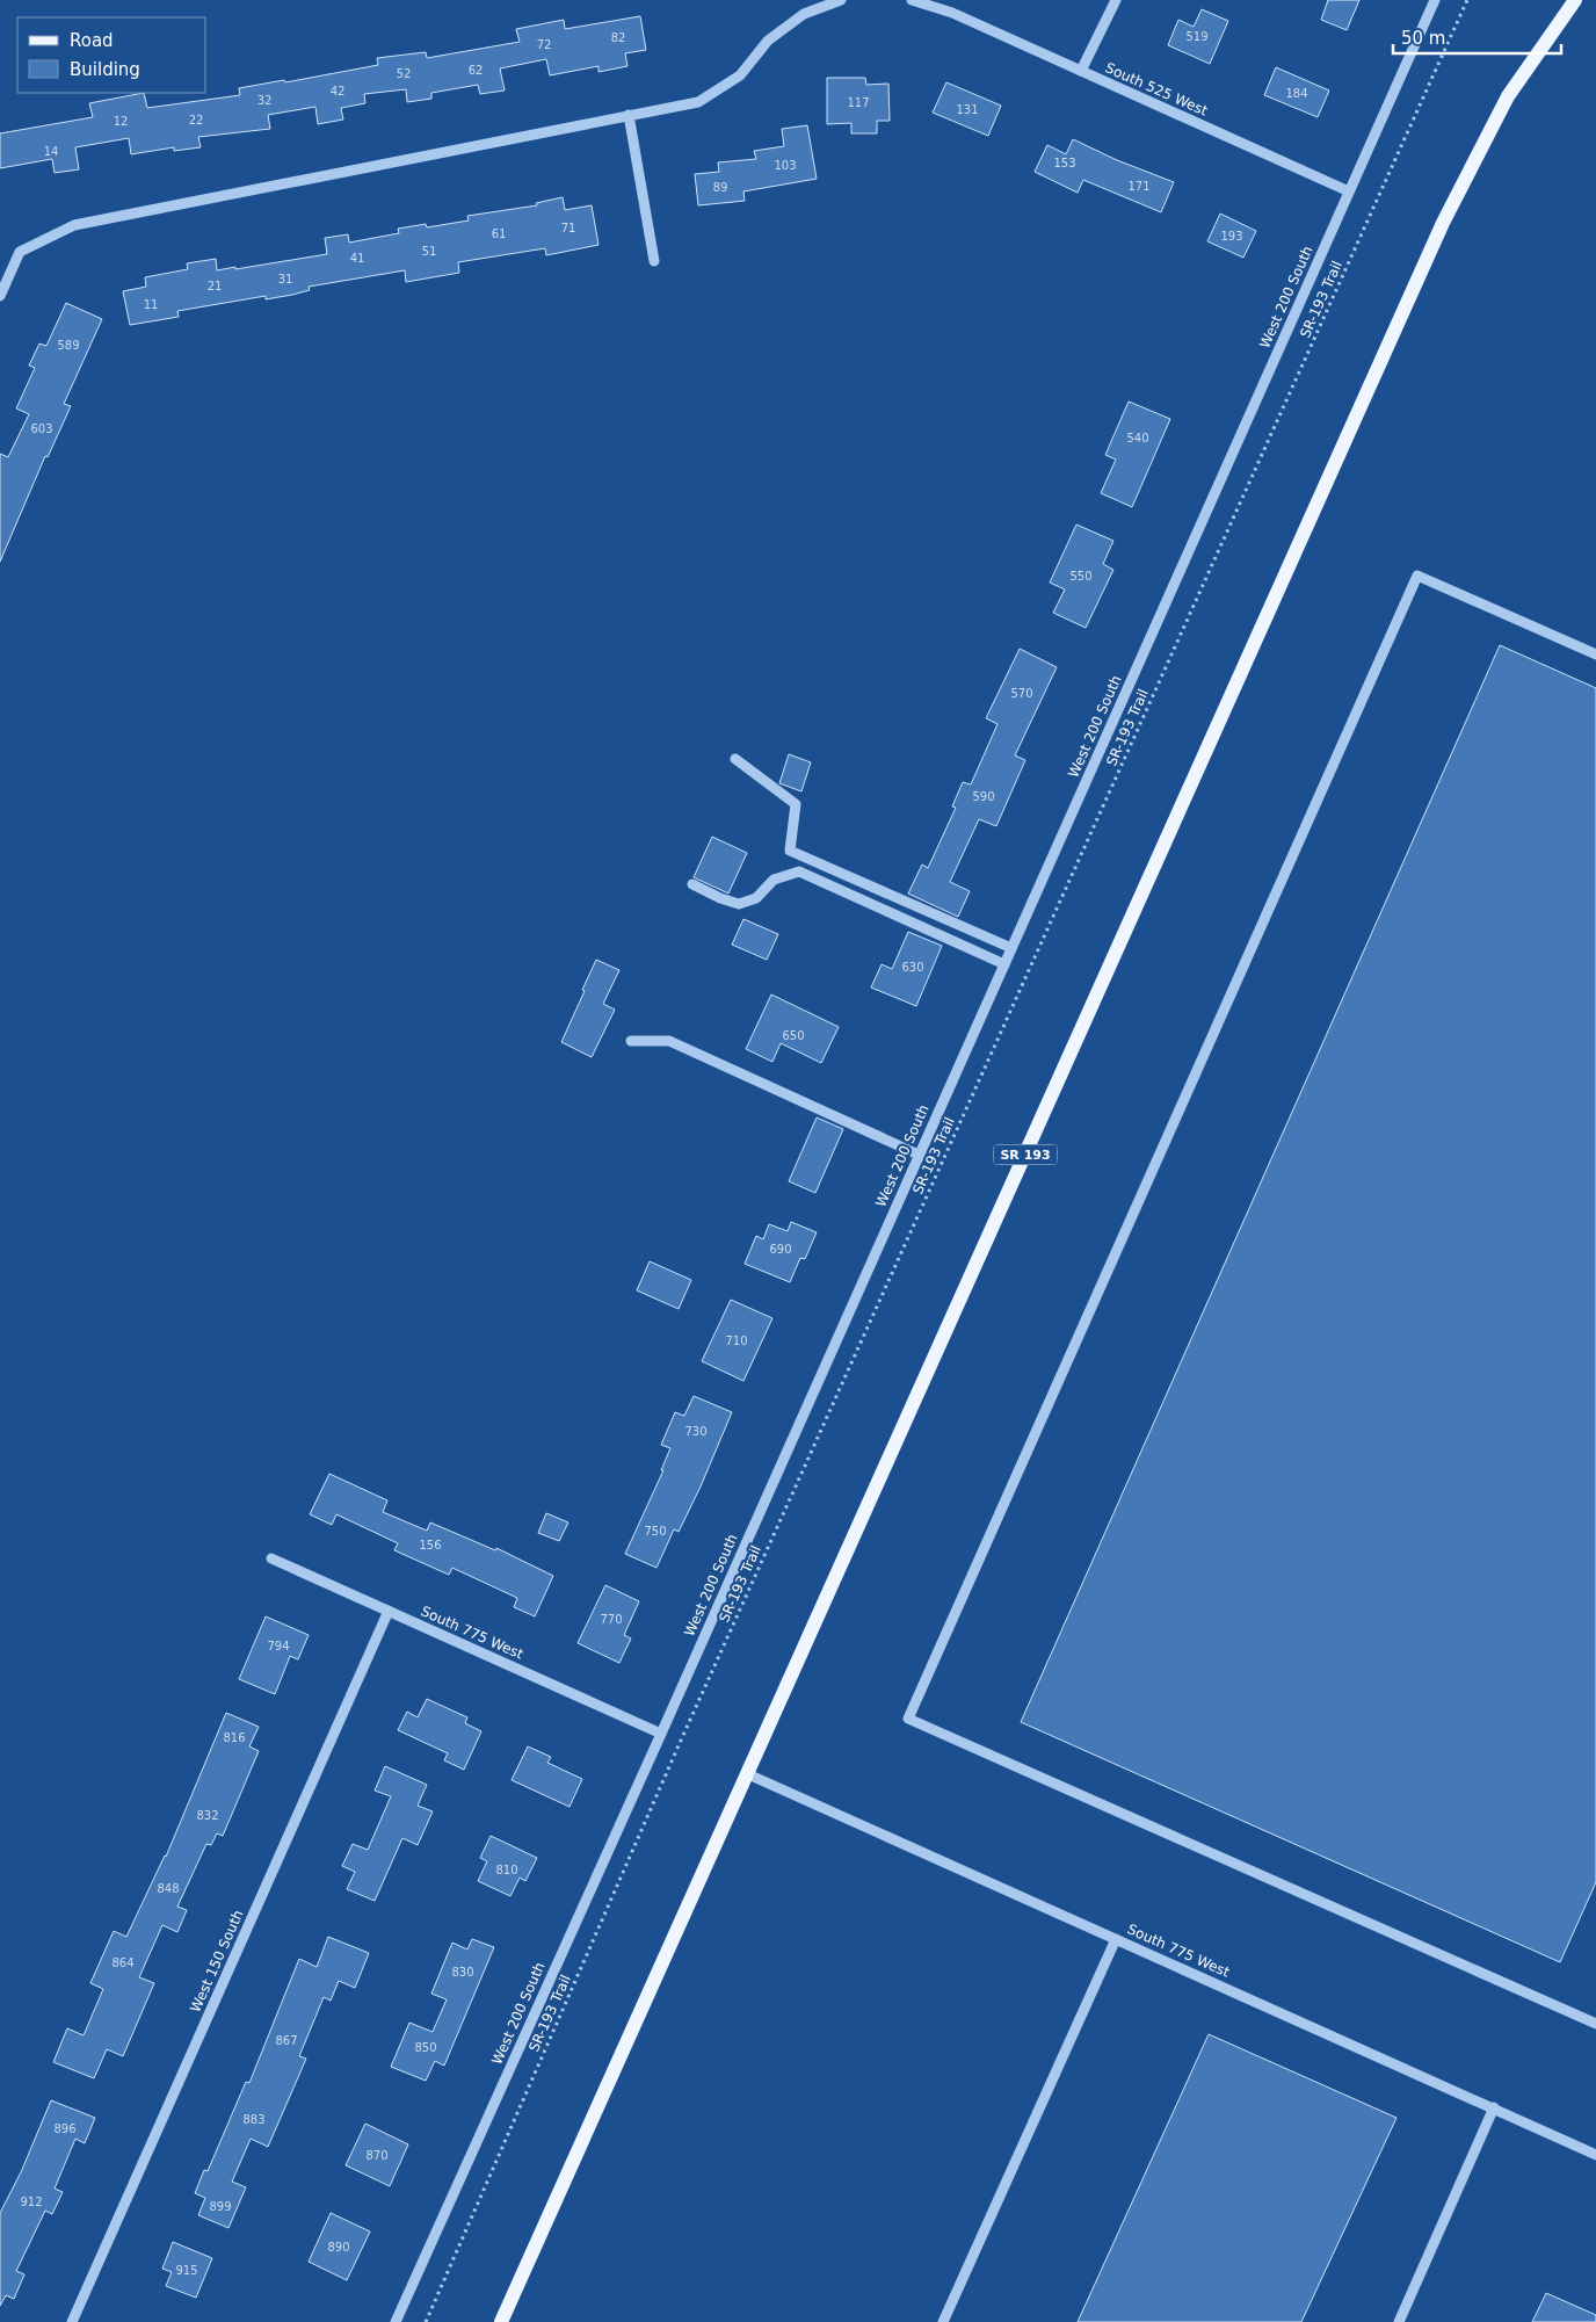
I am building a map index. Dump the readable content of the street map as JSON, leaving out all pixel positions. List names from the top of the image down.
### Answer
{
  "streets": {
    "main road": ["SR 193"],
    "street": [
      "South 525 West",
      "West 200 South",
      "South 775 West",
      "West 150 South"
    ],
    "path": ["SR-193 Trail"]
  },
  "crossings": [
    ["South 525 West", "West 200 South"],
    ["West 200 South", "South 775 West"],
    ["SR 193", "South 775 West"],
    ["South 775 West", "West 150 South"]
  ],
  "house_numbers": [
    "519",
    "82",
    "72",
    "62",
    "52",
    "42",
    "184",
    "32",
    "117",
    "131",
    "22",
    "12",
    "14",
    "153",
    "103",
    "171",
    "89",
    "71",
    "61",
    "193",
    "51",
    "41",
    "31",
    "21",
    "11",
    "589",
    "603",
    "540",
    "550",
    "570",
    "590",
    "630",
    "650",
    "690",
    "710",
    "730",
    "750",
    "156",
    "770",
    "794",
    "816",
    "832",
    "810",
    "848",
    "864",
    "830",
    "867",
    "850",
    "883",
    "896",
    "870",
    "912",
    "899",
    "890",
    "915"
  ],
  "legend": ["Road", "Building"],
  "scale_bar": "50 m"
}
